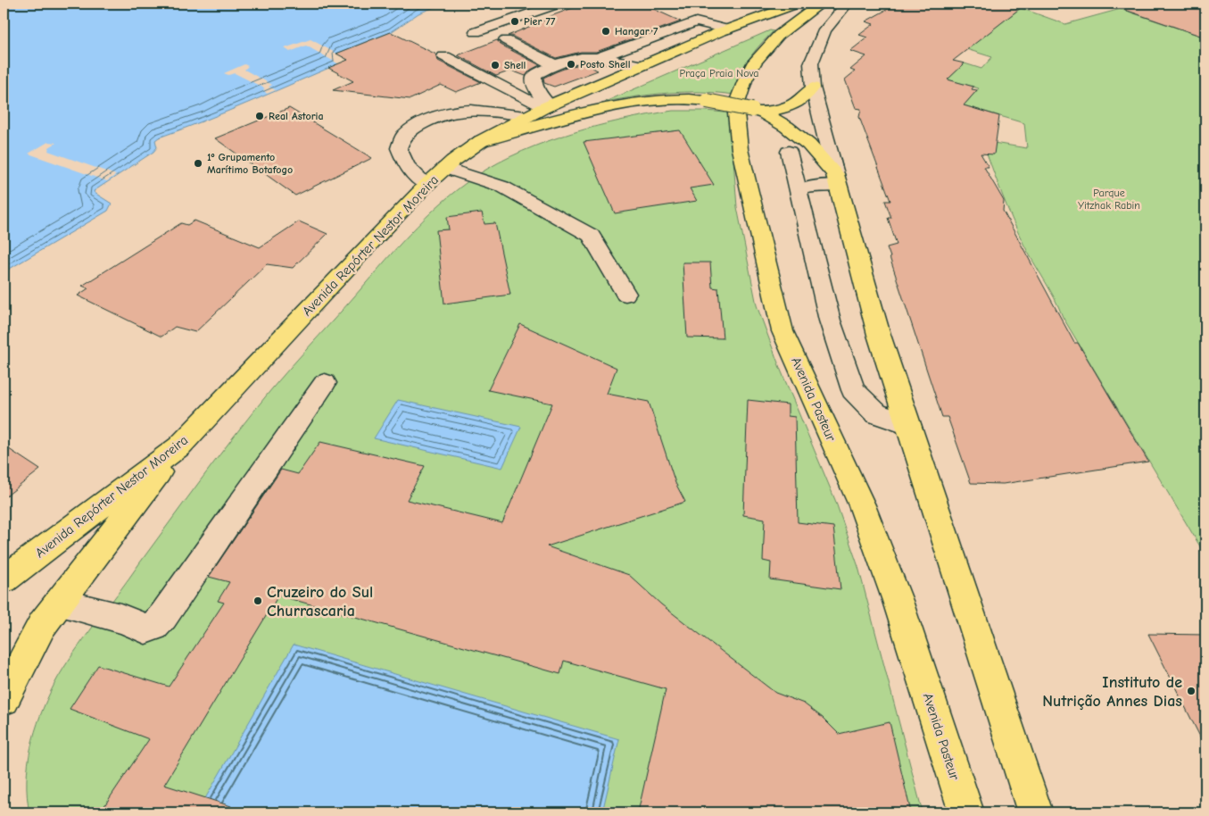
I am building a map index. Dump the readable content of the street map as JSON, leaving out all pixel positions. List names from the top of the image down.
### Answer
{
  "streets": {
    "main road": ["Avenida Repórter Nestor Moreira", "Avenida Pasteur"]
  },
  "parks": ["Praça Praia Nova", "Parque Yitzhak Rabin"],
  "places": [
    "Pier 77",
    "Hangar 7",
    "Posto Shell",
    "Shell",
    "Real Astoria",
    "1º Grupamento Marítimo Botafogo",
    "Cruzeiro do Sul Churrascaria",
    "Instituto de Nutrição Annes Dias"
  ]
}
